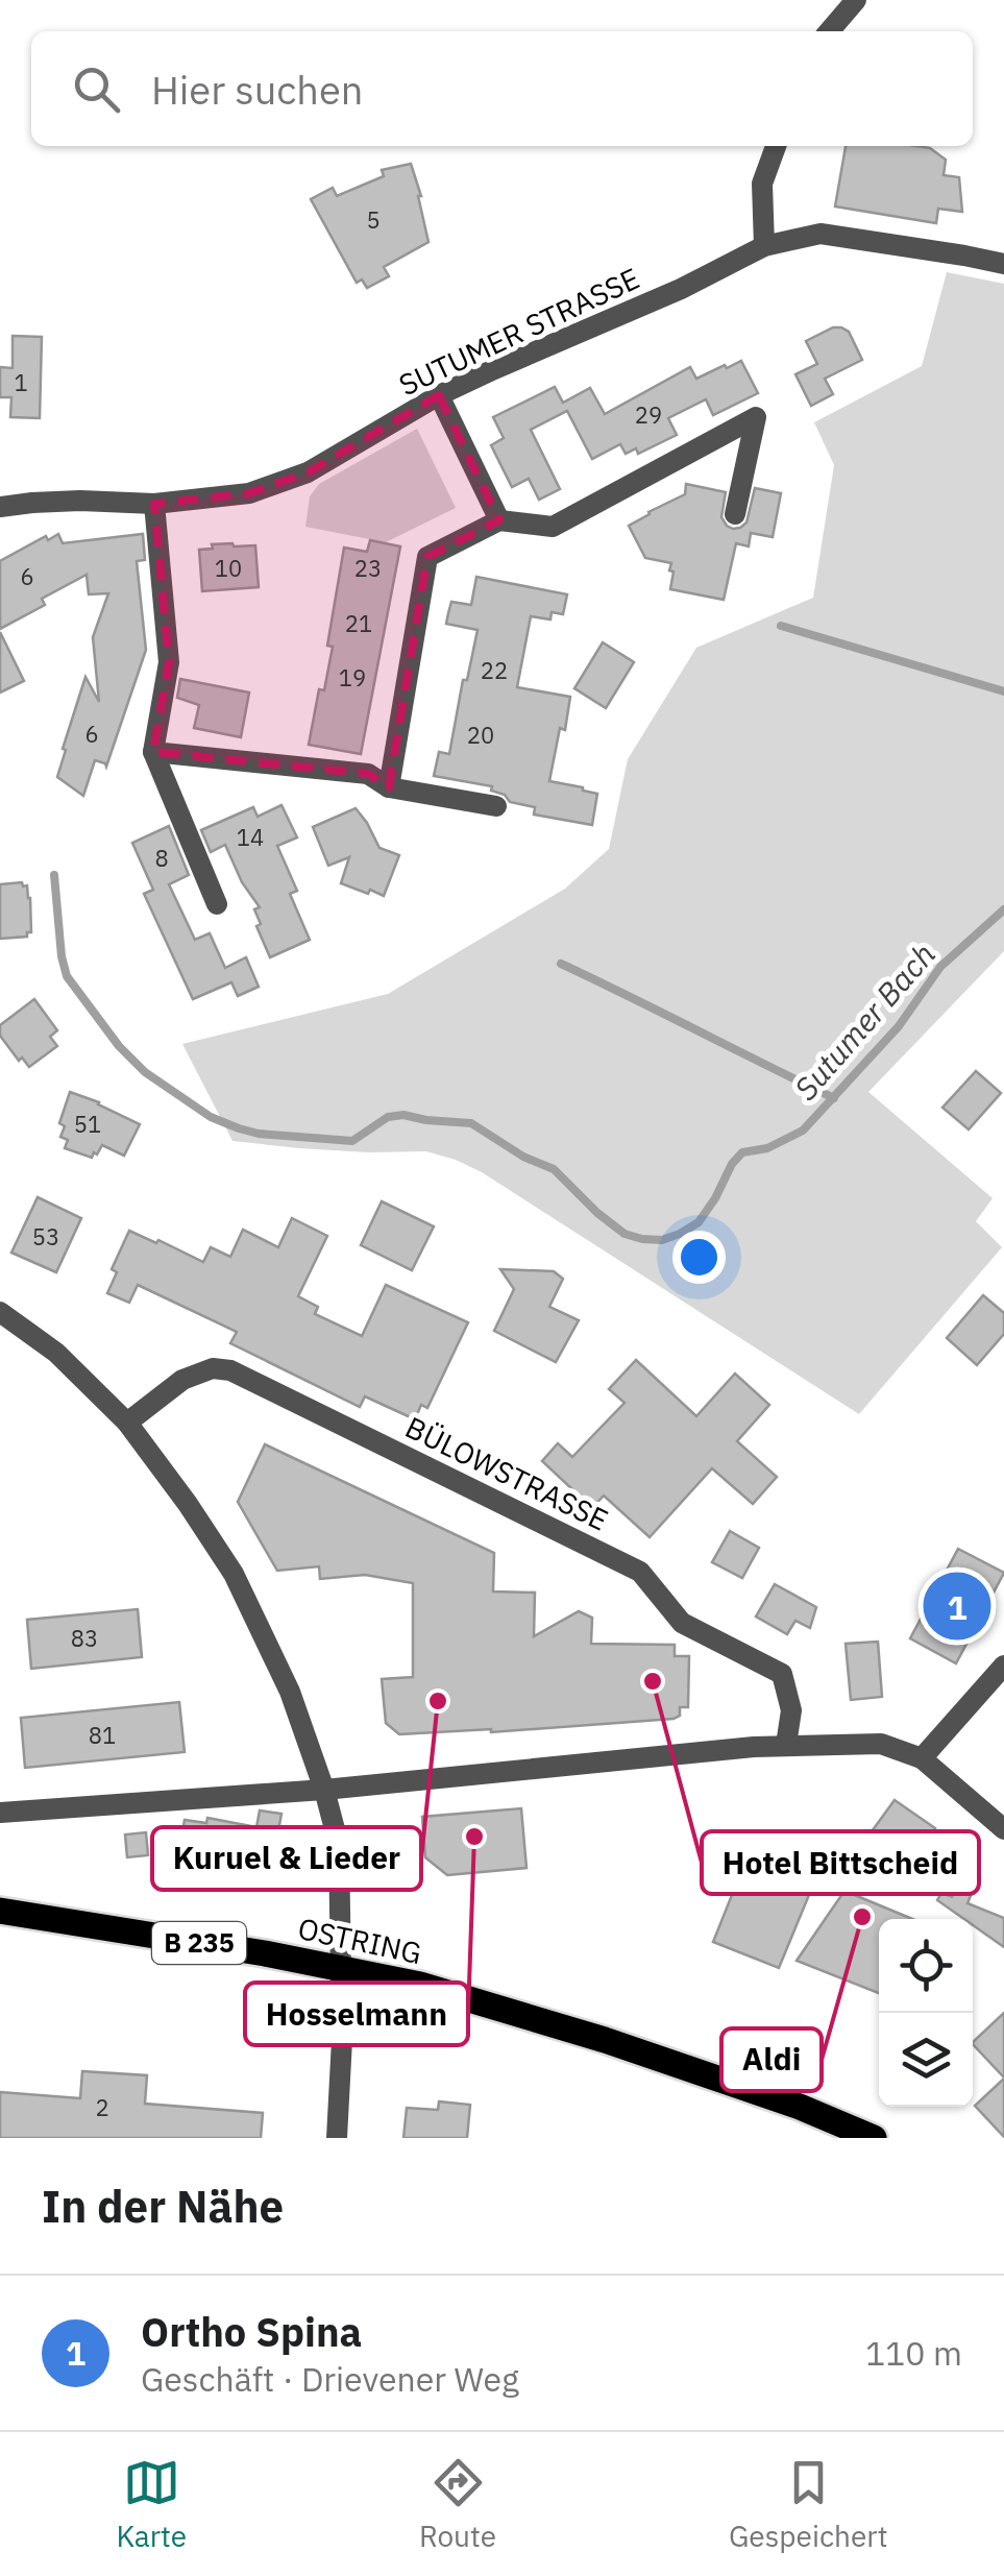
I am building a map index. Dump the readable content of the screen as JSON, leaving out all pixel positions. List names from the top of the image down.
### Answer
{
  "streets": {
    "main road": ["OSTRING", "B 235"],
    "street": ["SUTUMER STRASSE", "BÜLOWSTRASSE"]
  },
  "water": ["Sutumer Bach"],
  "places": [
    "Hotel Bittscheid",
    "Kuruel & Lieder",
    "Hosselmann",
    "Aldi"
  ],
  "house_numbers": [
    "5",
    "1",
    "29",
    "10",
    "23",
    "6",
    "21",
    "22",
    "19",
    "6",
    "20",
    "14",
    "8",
    "51",
    "53",
    "83",
    "81",
    "2"
  ],
  "page": {
    "search": "Hier suchen",
    "pins": "1",
    "heading": "In der Nähe",
    "list": [
      {
        "mark": "1",
        "name": "Ortho Spina",
        "note": "Geschäft · Drievener Weg",
        "value": "110 m"
      }
    ],
    "nav": ["Karte", "Route", "Gespeichert"]
  }
}
